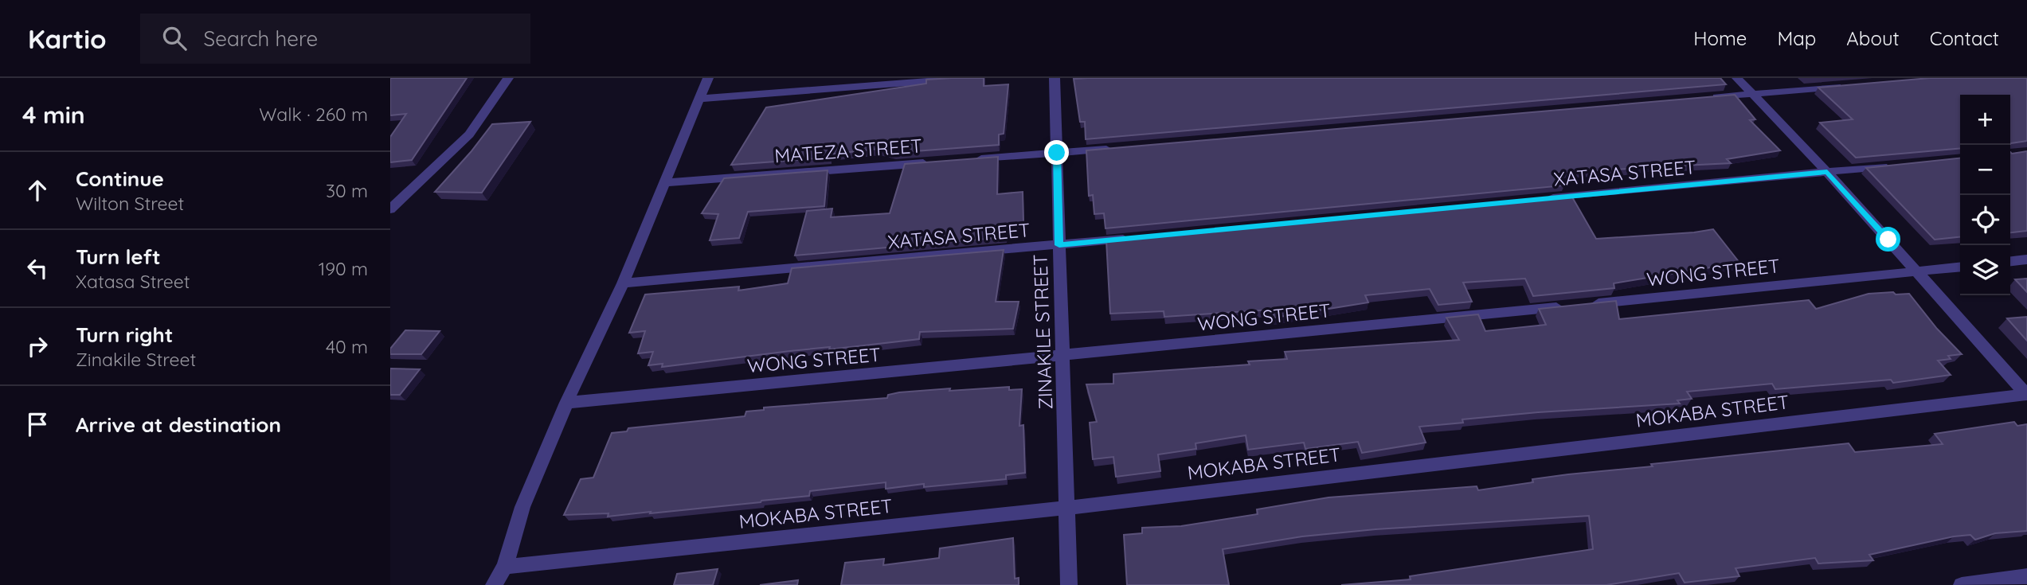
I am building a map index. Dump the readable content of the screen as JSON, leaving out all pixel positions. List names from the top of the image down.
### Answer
{
  "streets": {
    "street": [
      "MATEZA STREET",
      "XATASA STREET",
      "WONG STREET",
      "ZINAKILE STREET",
      "MOKABA STREET"
    ]
  },
  "crossings": [
    ["XATASA STREET", "ZINAKILE STREET"],
    ["WONG STREET", "ZINAKILE STREET"],
    ["ZINAKILE STREET", "MOKABA STREET"]
  ],
  "page": {
    "header": "Kartio",
    "search": "Search here",
    "nav": [
      "Home",
      "Map",
      "About",
      "Contact"
    ],
    "heading": ["4 min", "Walk · 260 m"],
    "map_buttons": ["+", "−"],
    "list": [
      ["Continue", "Wilton Street", "30 m"],
      ["Turn left", "Xatasa Street", "190 m"],
      ["Turn right", "Zinakile Street", "40 m"],
      "Arrive at destination"
    ]
  }
}
